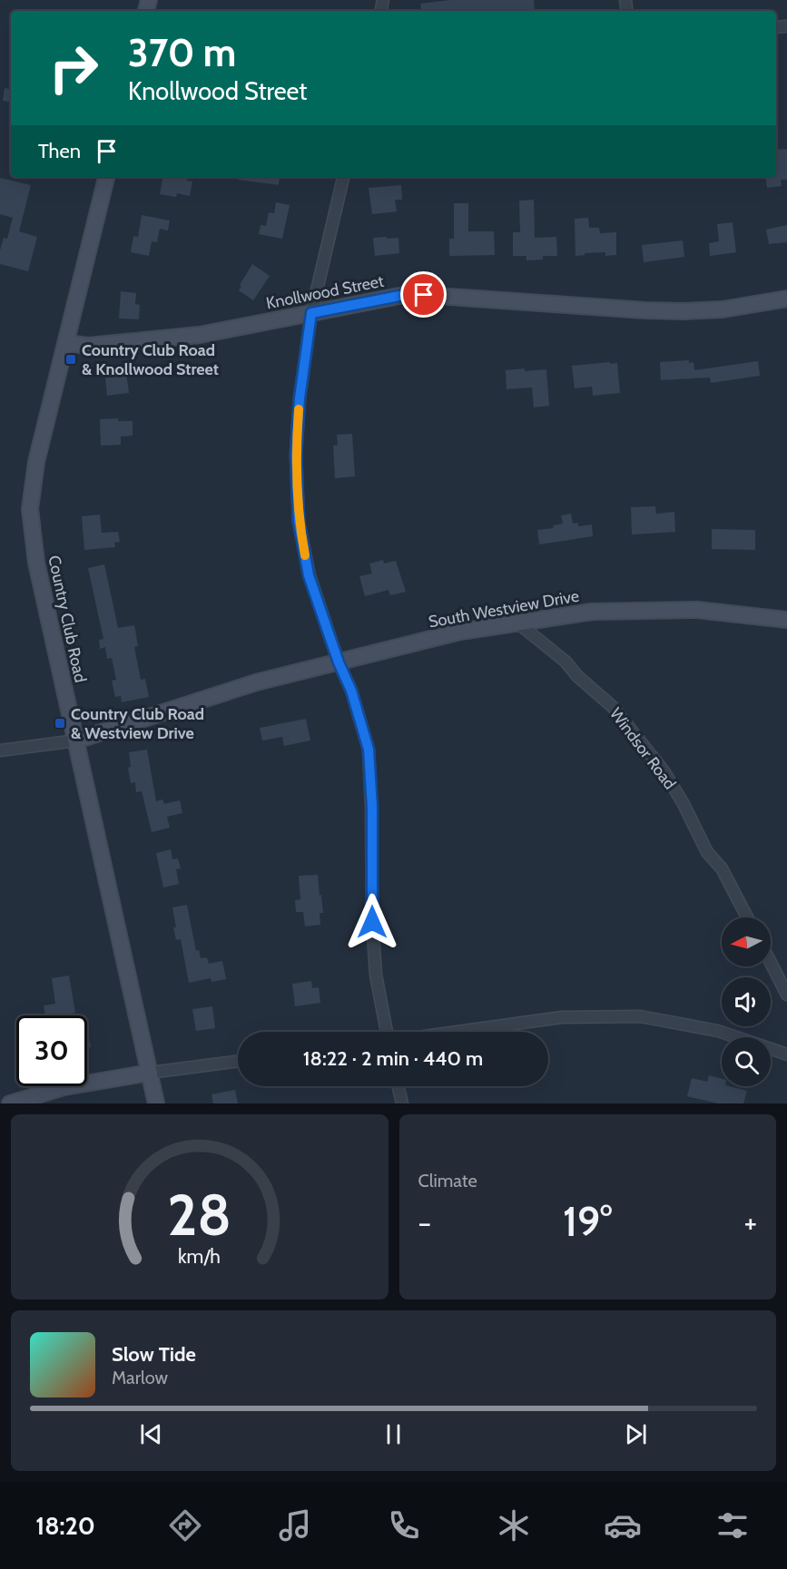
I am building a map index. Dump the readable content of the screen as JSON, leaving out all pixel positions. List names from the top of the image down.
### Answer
{
  "streets": {
    "main road": ["Knollwood Street", "South Westview Drive", "Country Club Road"],
    "street": ["Windsor Road"]
  },
  "crossings": [
    ["Knollwood Street", "Country Club Road"],
    ["South Westview Drive", "Country Club Road"],
    ["South Westview Drive", "Windsor Road"]
  ],
  "places": {
    "transit": ["Country Club Road & Knollwood Street", "Country Club Road & Westview Drive"]
  },
  "north": "left",
  "page": {
    "turn": ["370 m", "Knollwood Street"],
    "then": "Then",
    "limit": "30",
    "trip": "18:22 · 2 min · 440 m",
    "tile": "Climate",
    "heat": ["−", "19°", "+"],
    "song": ["Slow Tide", "Marlow"],
    "tabs": "18:20",
    "gauge": ["28", "km/h"]
  }
}
